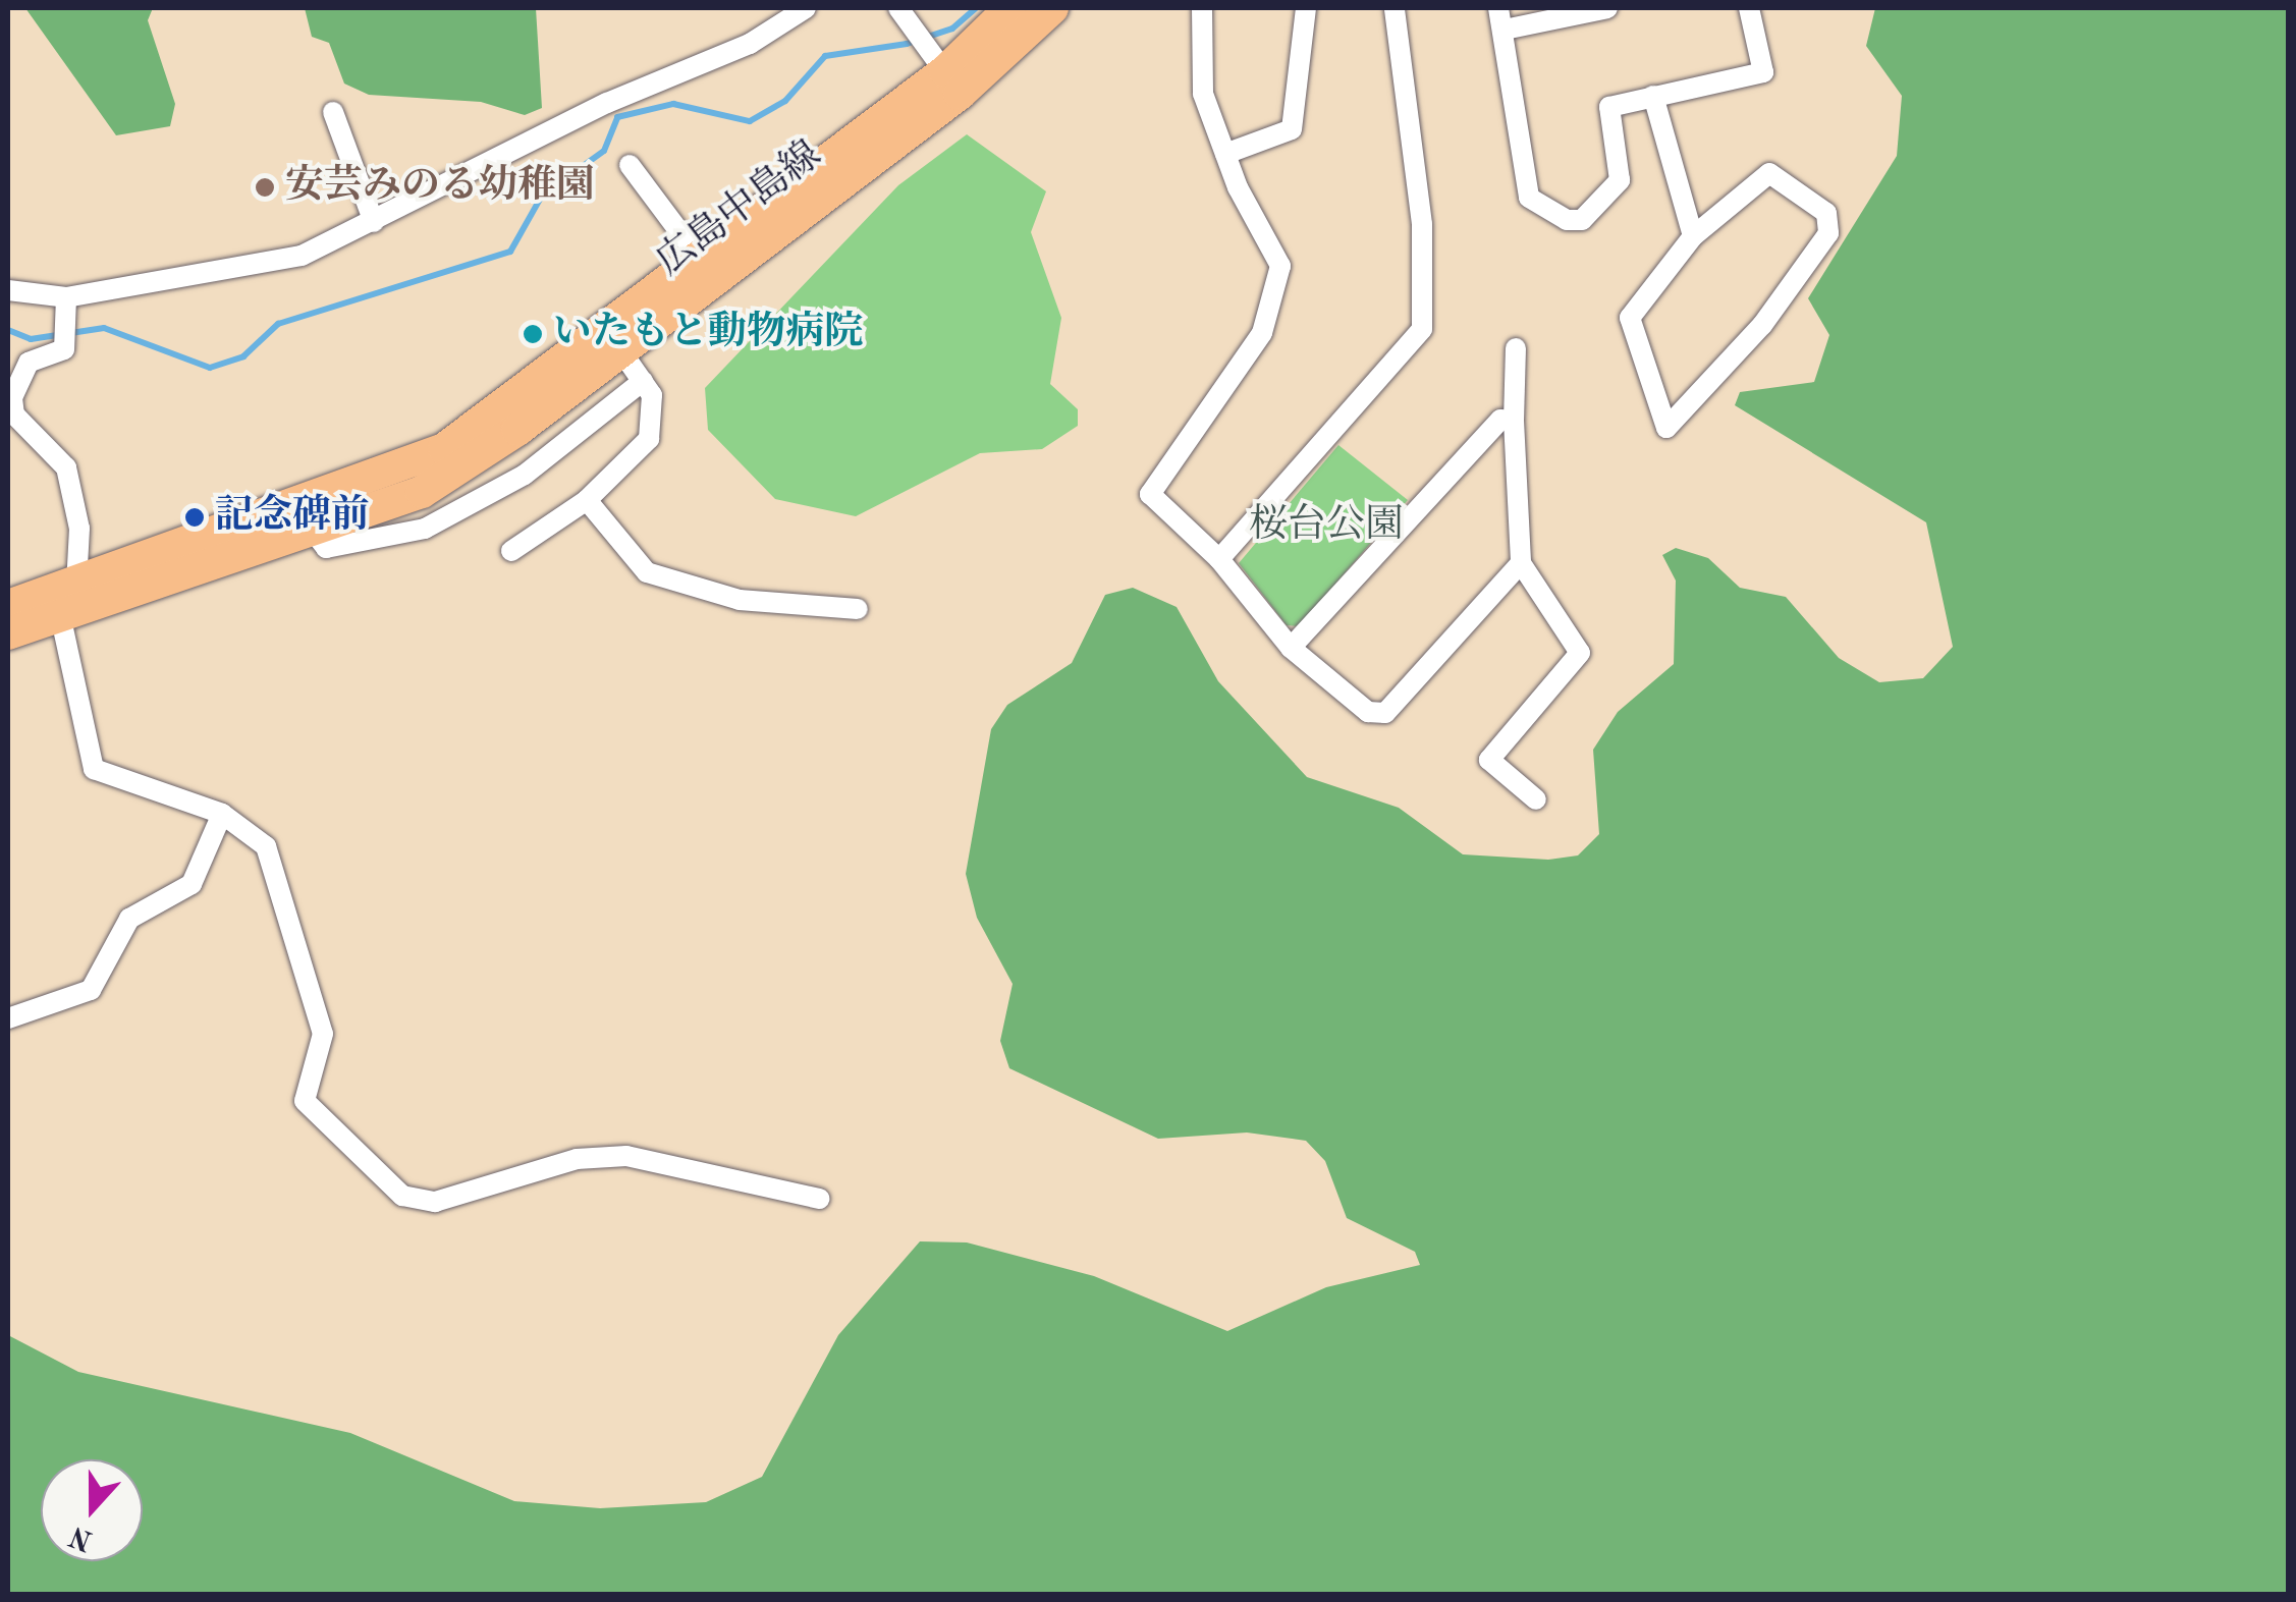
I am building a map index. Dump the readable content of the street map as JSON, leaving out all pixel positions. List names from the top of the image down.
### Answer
{
  "streets": {
    "main road": ["広島中島線"]
  },
  "parks": ["桜台公園"],
  "places": ["安芸みのる幼稚園", "いたもと動物病院", "記念碑前"],
  "north": "bottom"
}
